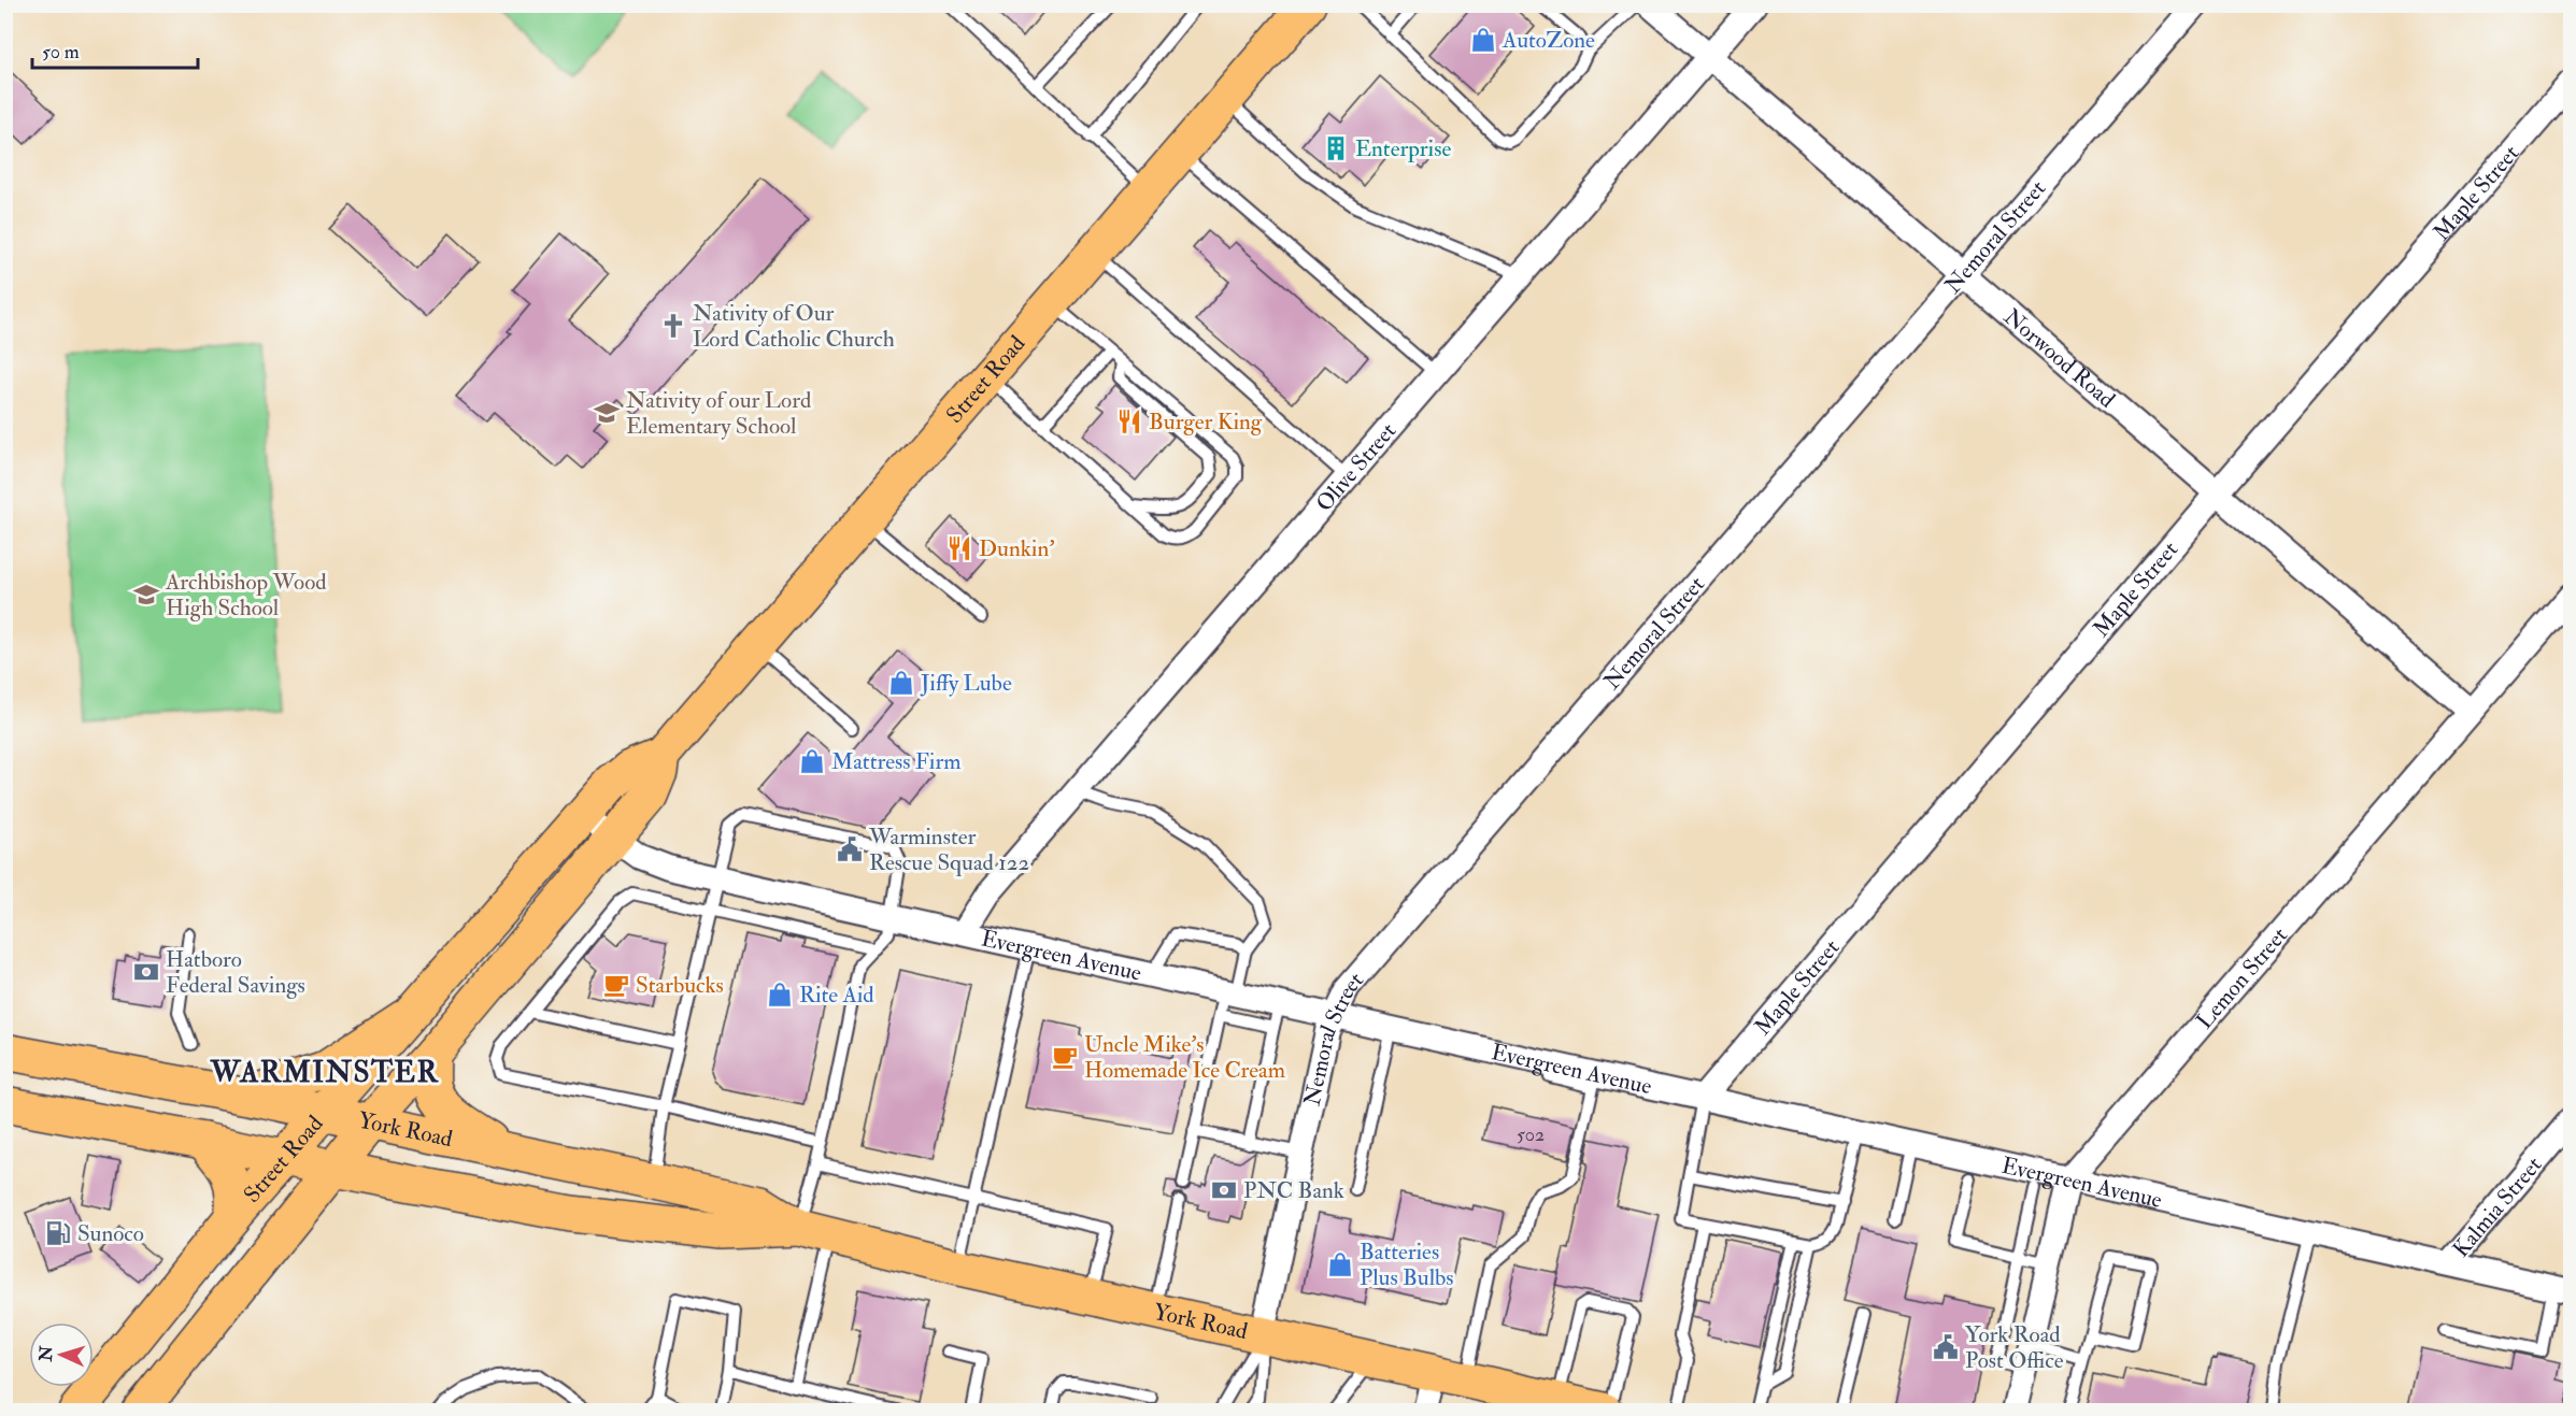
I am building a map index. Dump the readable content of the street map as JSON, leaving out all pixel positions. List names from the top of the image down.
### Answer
{
  "streets": {
    "main road": ["Street Road", "York Road"],
    "street": [
      "Maple Street",
      "Nemoral Street",
      "Norwood Road",
      "Olive Street",
      "Evergreen Avenue",
      "Lemon Street",
      "Kalmia Street"
    ]
  },
  "crossings": [
    ["Maple Street", "Norwood Road"],
    ["Maple Street", "Evergreen Avenue"],
    ["Nemoral Street", "Norwood Road"],
    ["Nemoral Street", "Evergreen Avenue"],
    ["Nemoral Street", "York Road"],
    ["Norwood Road", "Olive Street"],
    ["Norwood Road", "Lemon Street"],
    ["Street Road", "Evergreen Avenue"],
    ["Street Road", "York Road"],
    ["Olive Street", "Evergreen Avenue"],
    ["Evergreen Avenue", "Lemon Street"],
    ["Evergreen Avenue", "Kalmia Street"]
  ],
  "districts": ["WARMINSTER"],
  "places": {
    "shop": [
      "AutoZone",
      "Jiffy Lube",
      "Mattress Firm",
      "Rite Aid",
      "Batteries Plus Bulbs"
    ],
    "building": ["Enterprise"],
    "church": ["Nativity of Our Lord Catholic Church"],
    "school or university": ["Nativity of our Lord Elementary School", "Archbishop Wood High School"],
    "restaurant": ["Burger King", "Dunkin'"],
    "public building": ["Warminster Rescue Squad 122", "York Road Post Office"],
    "bank": ["Hatboro Federal Savings", "PNC Bank"],
    "cafe": ["Starbucks", "Uncle Mike's Homemade Ice Cream"],
    "fuel station": ["Sunoco"]
  },
  "house_numbers": ["502"],
  "scale_bar": "50 m",
  "north": "left"
}
